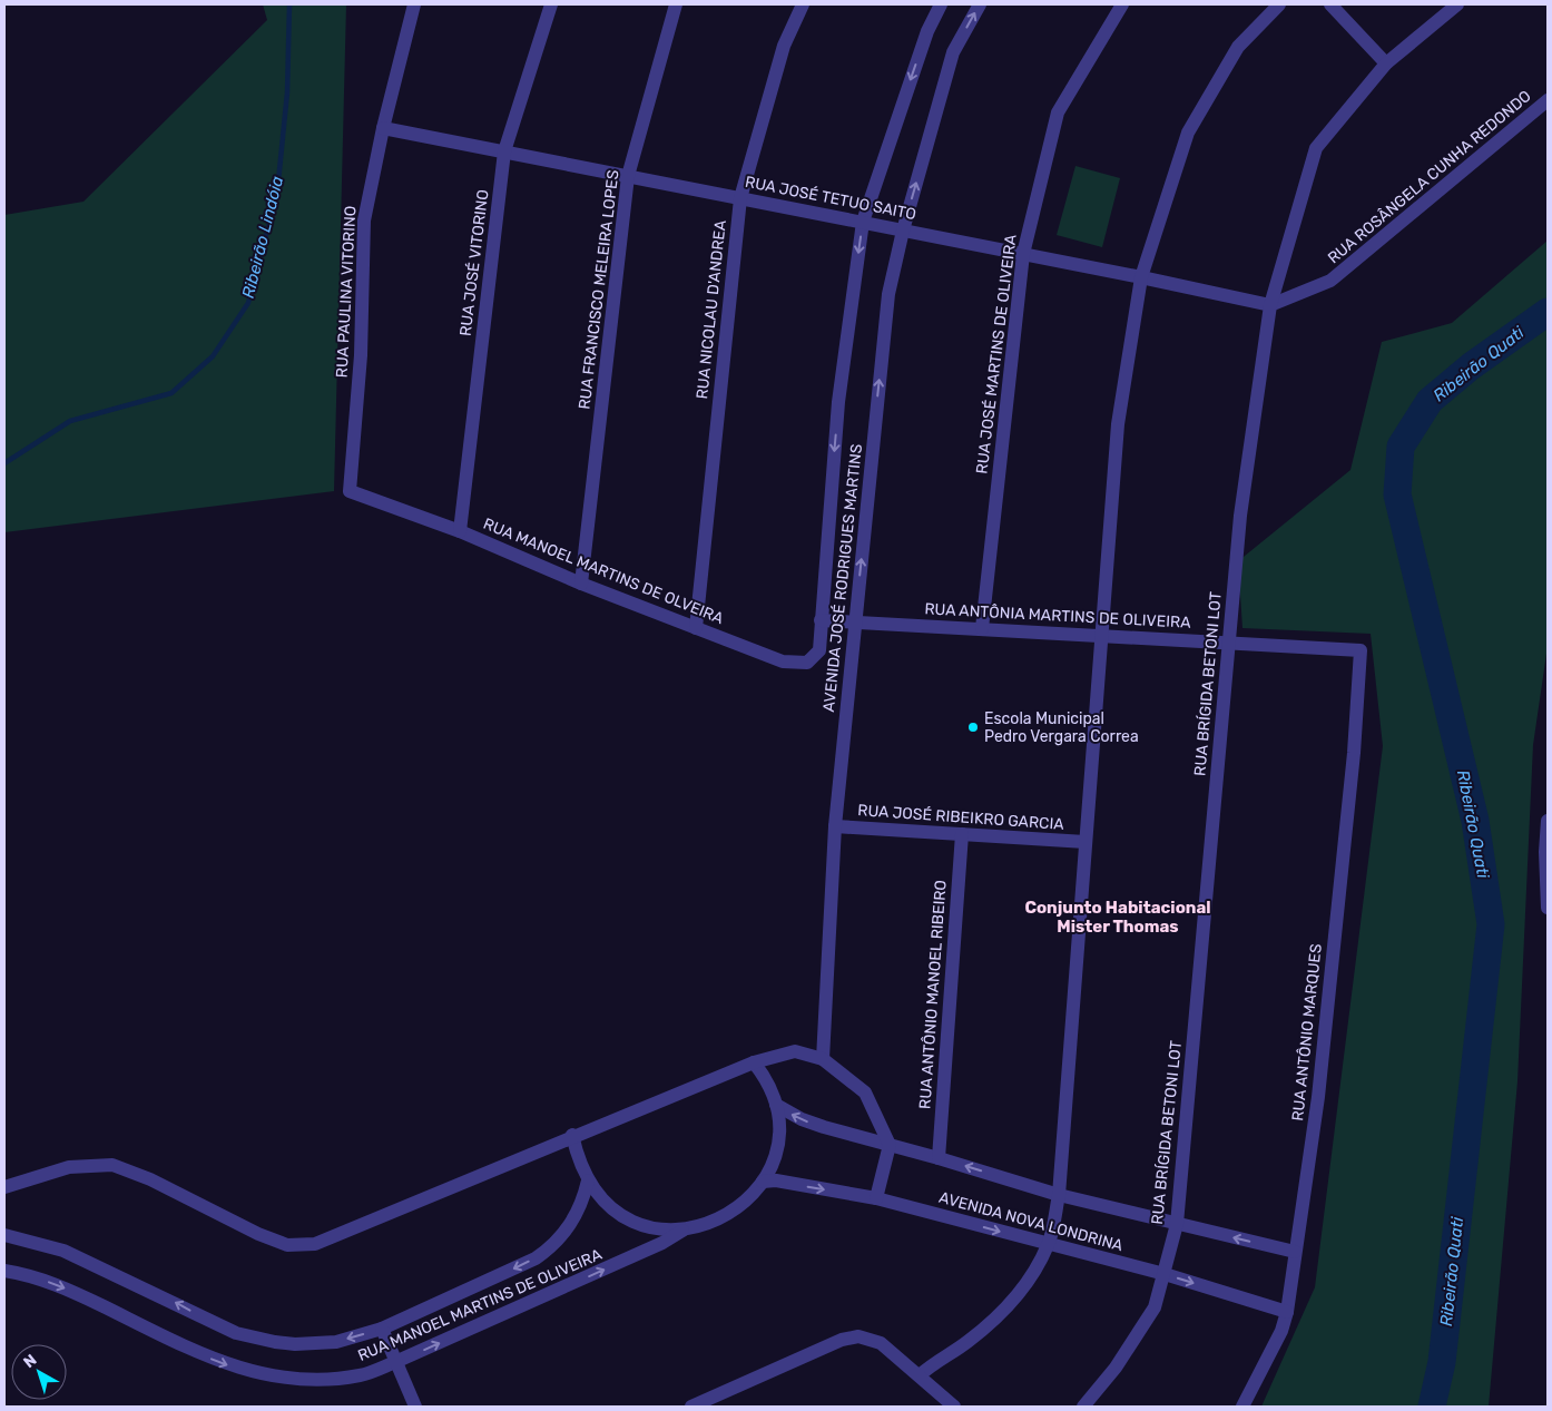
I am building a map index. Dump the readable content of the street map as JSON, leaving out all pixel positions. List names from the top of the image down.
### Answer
{
  "streets": {
    "street": [
      "RUA ROSÂNGELA CUNHA REDONDO",
      "RUA JOSÉ TETUO SAITO",
      "RUA JOSÉ VITORINO",
      "RUA FRANCISCO MELEIRA LOPES",
      "RUA PAULINA VITORINO",
      "RUA NICOLAU D'ANDREA",
      "RUA JOSÉ MARTINS DE OLIVEIRA",
      "RUA MANOEL MARTINS DE OLVEIRA",
      "AVENIDA JOSÉ RODRIGUES MARTINS",
      "RUA ANTÔNIA MARTINS DE OLIVEIRA",
      "RUA BRÍGIDA BETONI LOT",
      "RUA JOSÉ RIBEIKRO GARCIA",
      "RUA ANTÔNIO MANOEL RIBEIRO",
      "RUA ANTÔNIO MARQUES",
      "AVENIDA NOVA LONDRINA",
      "RUA MANOEL MARTINS DE OLIVEIRA"
    ]
  },
  "crossings": [
    ["RUA ROSÂNGELA CUNHA REDONDO", "RUA JOSÉ TETUO SAITO"],
    ["RUA ROSÂNGELA CUNHA REDONDO", "RUA BRÍGIDA BETONI LOT"],
    ["RUA JOSÉ TETUO SAITO", "RUA JOSÉ VITORINO"],
    ["RUA JOSÉ TETUO SAITO", "RUA FRANCISCO MELEIRA LOPES"],
    ["RUA JOSÉ TETUO SAITO", "RUA PAULINA VITORINO"],
    ["RUA JOSÉ TETUO SAITO", "RUA NICOLAU D'ANDREA"],
    ["RUA JOSÉ TETUO SAITO", "RUA JOSÉ MARTINS DE OLIVEIRA"],
    ["RUA JOSÉ TETUO SAITO", "AVENIDA JOSÉ RODRIGUES MARTINS"],
    ["RUA JOSÉ TETUO SAITO", "RUA BRÍGIDA BETONI LOT"],
    ["RUA JOSÉ VITORINO", "RUA MANOEL MARTINS DE OLVEIRA"],
    ["RUA FRANCISCO MELEIRA LOPES", "RUA MANOEL MARTINS DE OLVEIRA"],
    ["RUA PAULINA VITORINO", "RUA MANOEL MARTINS DE OLVEIRA"],
    ["RUA NICOLAU D'ANDREA", "RUA MANOEL MARTINS DE OLVEIRA"],
    ["RUA JOSÉ MARTINS DE OLIVEIRA", "RUA ANTÔNIA MARTINS DE OLIVEIRA"],
    ["RUA MANOEL MARTINS DE OLVEIRA", "AVENIDA JOSÉ RODRIGUES MARTINS"],
    ["RUA MANOEL MARTINS DE OLVEIRA", "RUA ANTÔNIA MARTINS DE OLIVEIRA"],
    ["AVENIDA JOSÉ RODRIGUES MARTINS", "RUA ANTÔNIA MARTINS DE OLIVEIRA"],
    ["AVENIDA JOSÉ RODRIGUES MARTINS", "RUA JOSÉ RIBEIKRO GARCIA"],
    ["RUA ANTÔNIA MARTINS DE OLIVEIRA", "RUA BRÍGIDA BETONI LOT"],
    ["RUA ANTÔNIA MARTINS DE OLIVEIRA", "RUA ANTÔNIO MARQUES"],
    ["RUA BRÍGIDA BETONI LOT", "AVENIDA NOVA LONDRINA"],
    ["RUA JOSÉ RIBEIKRO GARCIA", "RUA ANTÔNIO MANOEL RIBEIRO"],
    ["RUA ANTÔNIO MARQUES", "AVENIDA NOVA LONDRINA"]
  ],
  "districts": ["Conjunto Habitacional Mister Thomas"],
  "water": ["Ribeirão Lindóia", "Ribeirão Quati"],
  "places": ["Escola Municipal Pedro Vergara Correa"],
  "north": "top left"
}
